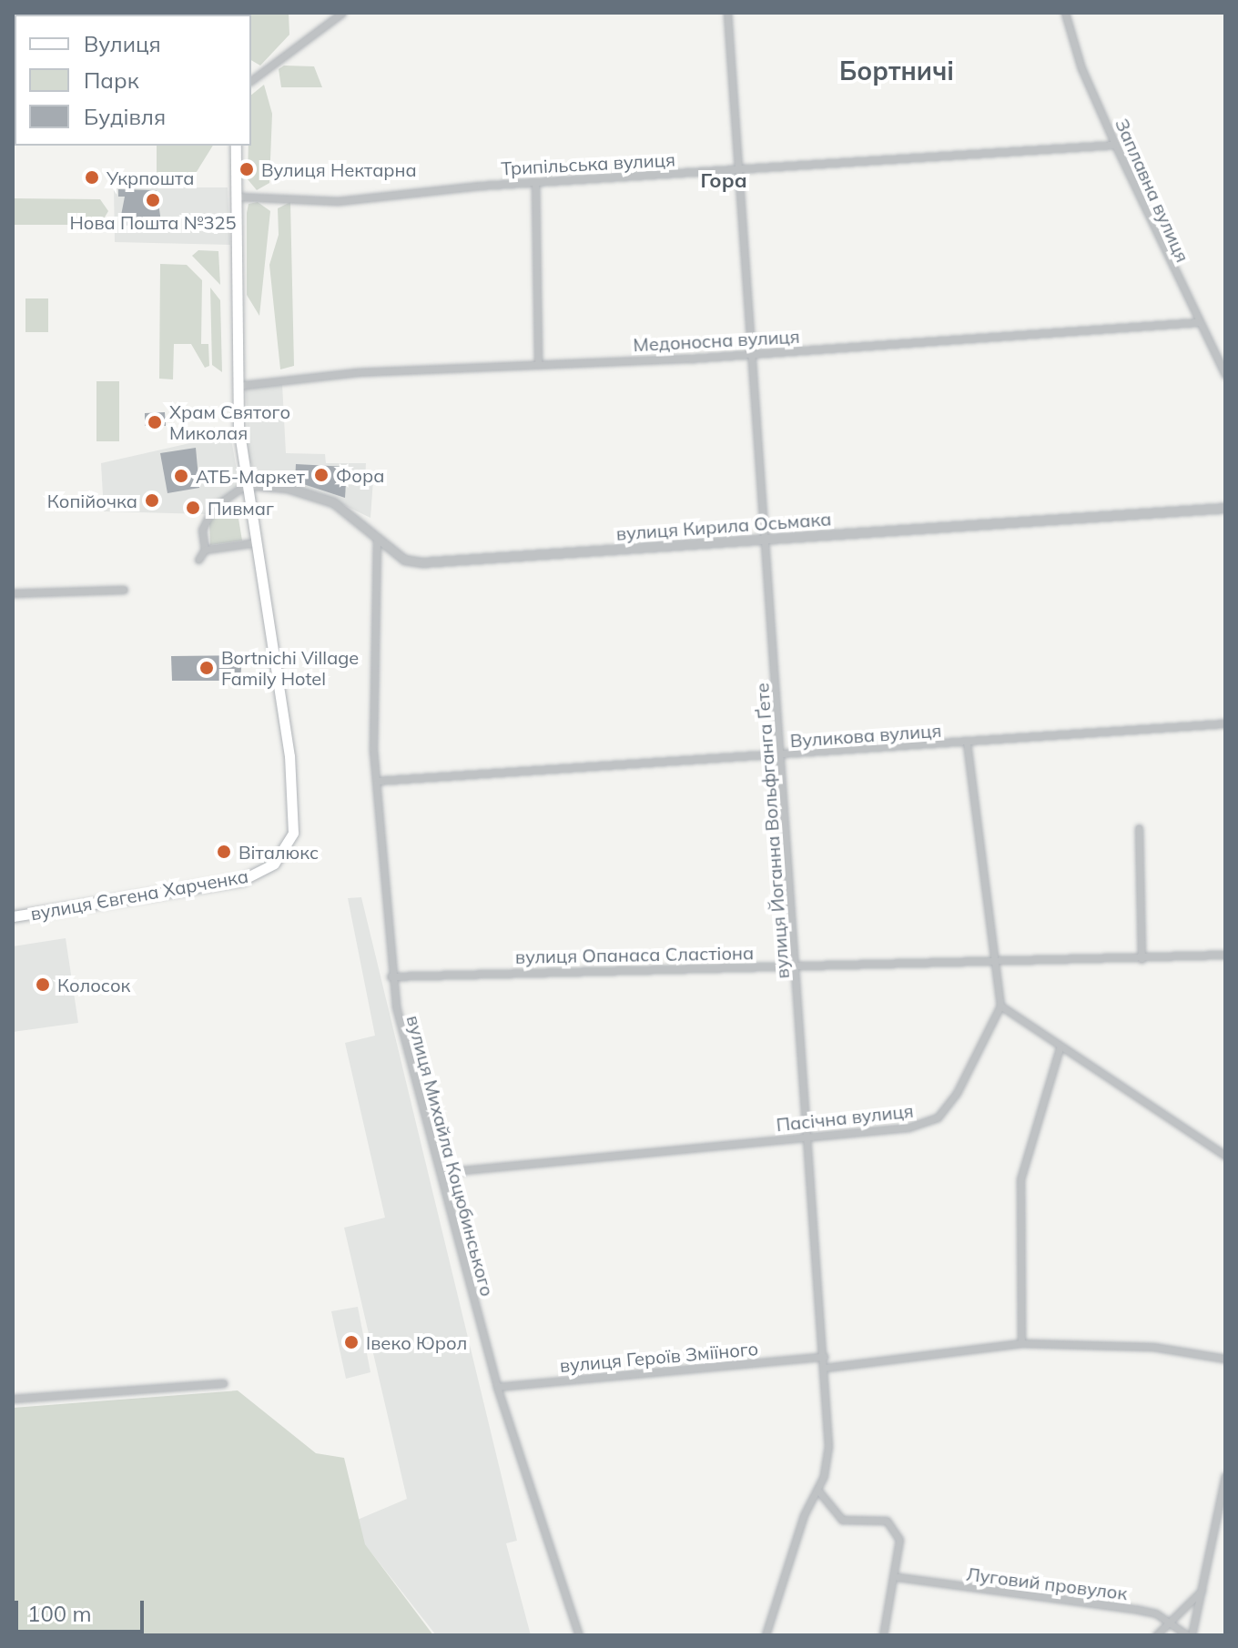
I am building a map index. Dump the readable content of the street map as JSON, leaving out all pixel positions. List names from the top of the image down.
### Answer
{
  "streets": {
    "main road": ["вулиця Євгена Харченка"],
    "street": [
      "Трипільська вулиця",
      "Заплавна вулиця",
      "Медоносна вулиця",
      "вулиця Кирила Осьмака",
      "Вуликова вулиця",
      "вулиця Йоганна Вольфганга Ґете",
      "вулиця Опанаса Сластіона",
      "Пасічна вулиця",
      "вулиця Михайла Коцюбинського",
      "вулиця Героїв Зміїного",
      "Луговий провулок"
    ]
  },
  "crossings": [
    ["Трипільська вулиця", "Заплавна вулиця"],
    ["Трипільська вулиця", "вулиця Йоганна Вольфганга Ґете"],
    ["Трипільська вулиця", "вулиця Євгена Харченка"],
    ["Заплавна вулиця", "Медоносна вулиця"],
    ["Медоносна вулиця", "вулиця Йоганна Вольфганга Ґете"],
    ["Медоносна вулиця", "вулиця Євгена Харченка"],
    ["вулиця Кирила Осьмака", "вулиця Йоганна Вольфганга Ґете"],
    ["вулиця Кирила Осьмака", "вулиця Євгена Харченка"],
    ["вулиця Кирила Осьмака", "вулиця Михайла Коцюбинського"],
    ["Вуликова вулиця", "вулиця Йоганна Вольфганга Ґете"],
    ["Вуликова вулиця", "вулиця Михайла Коцюбинського"],
    ["вулиця Йоганна Вольфганга Ґете", "вулиця Опанаса Сластіона"],
    ["вулиця Йоганна Вольфганга Ґете", "Пасічна вулиця"],
    ["вулиця Йоганна Вольфганга Ґете", "вулиця Героїв Зміїного"],
    ["вулиця Опанаса Сластіона", "вулиця Михайла Коцюбинського"],
    ["Пасічна вулиця", "вулиця Михайла Коцюбинського"],
    ["вулиця Михайла Коцюбинського", "вулиця Героїв Зміїного"]
  ],
  "districts": ["Бортничі", "Гора"],
  "places": [
    "Вулиця Нектарна",
    "Укрпошта",
    "Нова Пошта №325",
    "Храм Святого Миколая",
    "Фора",
    "АТБ-Маркет",
    "Копійочка",
    "Пивмаг",
    "Bortnichi Village Family Hotel",
    "Віталюкс",
    "Колосок",
    "Івеко Юрол"
  ],
  "legend": ["Вулиця", "Парк", "Будівля"],
  "scale_bar": "100 m"
}
